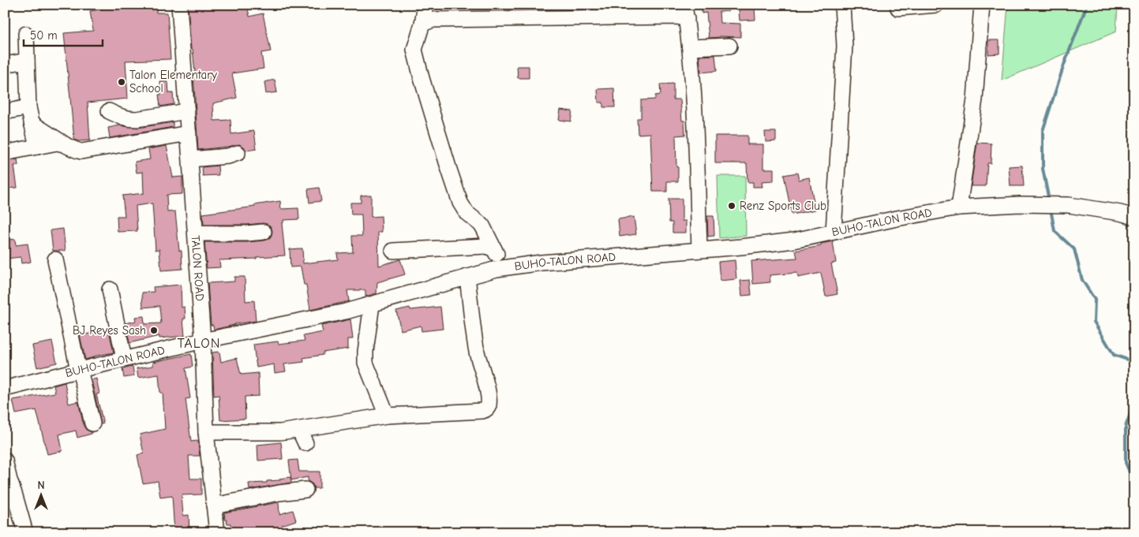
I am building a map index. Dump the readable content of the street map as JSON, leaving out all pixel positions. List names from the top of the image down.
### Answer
{
  "streets": {
    "street": ["BUHO-TALON ROAD", "TALON ROAD"]
  },
  "crossings": [
    ["BUHO-TALON ROAD", "TALON ROAD"]
  ],
  "districts": ["TALON"],
  "places": ["Talon Elementary School", "Renz Sports Club", "BJ Reyes Sash"],
  "scale_bar": "50 m",
  "north": "top"
}
